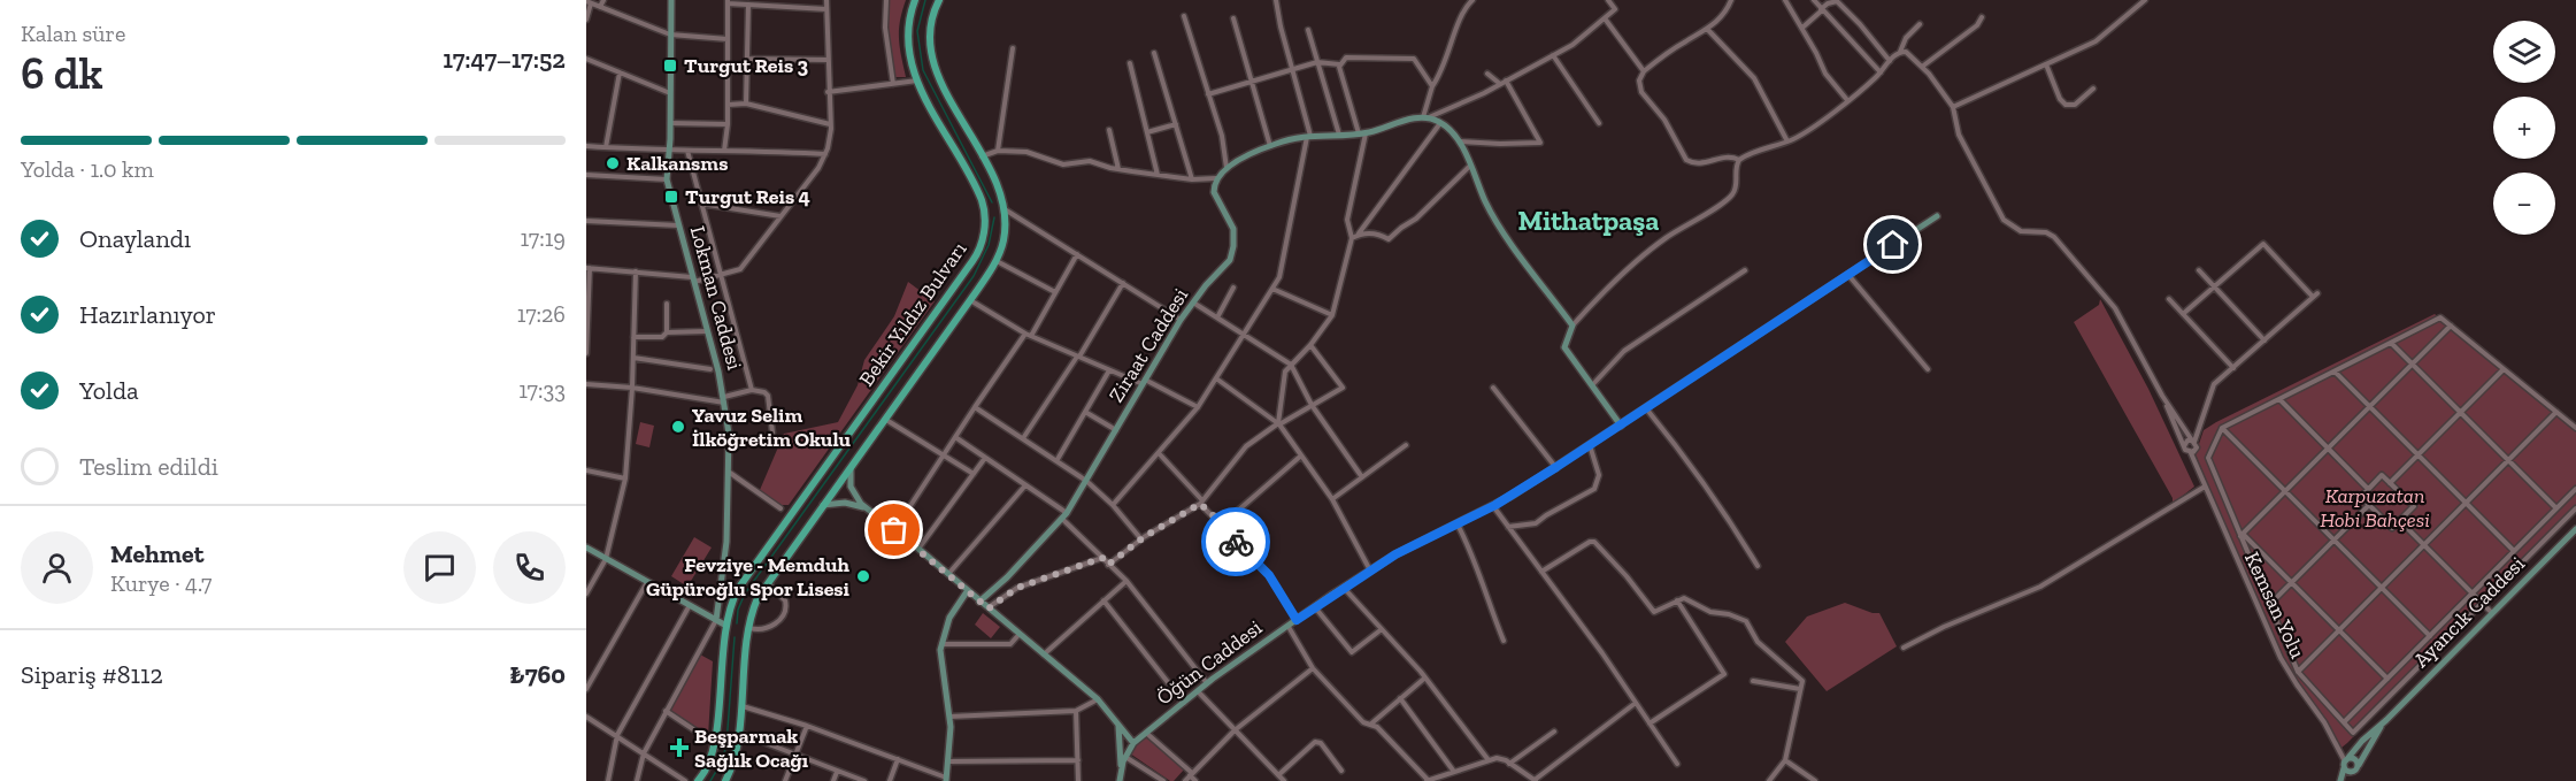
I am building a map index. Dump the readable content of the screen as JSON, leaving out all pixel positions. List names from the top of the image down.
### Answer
{
  "streets": {
    "main road": ["Bekir Yıldız Bulvarı"],
    "street": [
      "Lokman Caddesi",
      "Ziraat Caddesi",
      "Kemsan Yolu",
      "Ayancık Caddesi",
      "Öğün Caddesi"
    ]
  },
  "crossings": [
    ["Kemsan Yolu", "Ayancık Caddesi"]
  ],
  "districts": ["Mithatpaşa"],
  "parks": ["Karpuzatan Hobi Bahçesi"],
  "places": {
    "transit": ["Turgut Reis 3", "Turgut Reis 4"],
    "other": ["Kalkansms", "Yavuz Selim İlköğretim Okulu", "Fevziye - Memduh Güpüroğlu Spor Lisesi"],
    "health": ["Beşparmak Sağlık Ocağı"]
  },
  "page": {
    "heading": ["6 dk", "Kalan süre", "17:47–17:52"],
    "panel": [
      "Mehmet",
      "Kurye · 4.7",
      "Sipariş #8112",
      "₺760"
    ],
    "map_buttons": ["+", "−"],
    "bar": "Yolda · 1.0 km",
    "list": [
      ["Onaylandı", "17:19"],
      ["Hazırlanıyor", "17:26"],
      ["Yolda", "17:33"],
      "Teslim edildi"
    ]
  }
}
